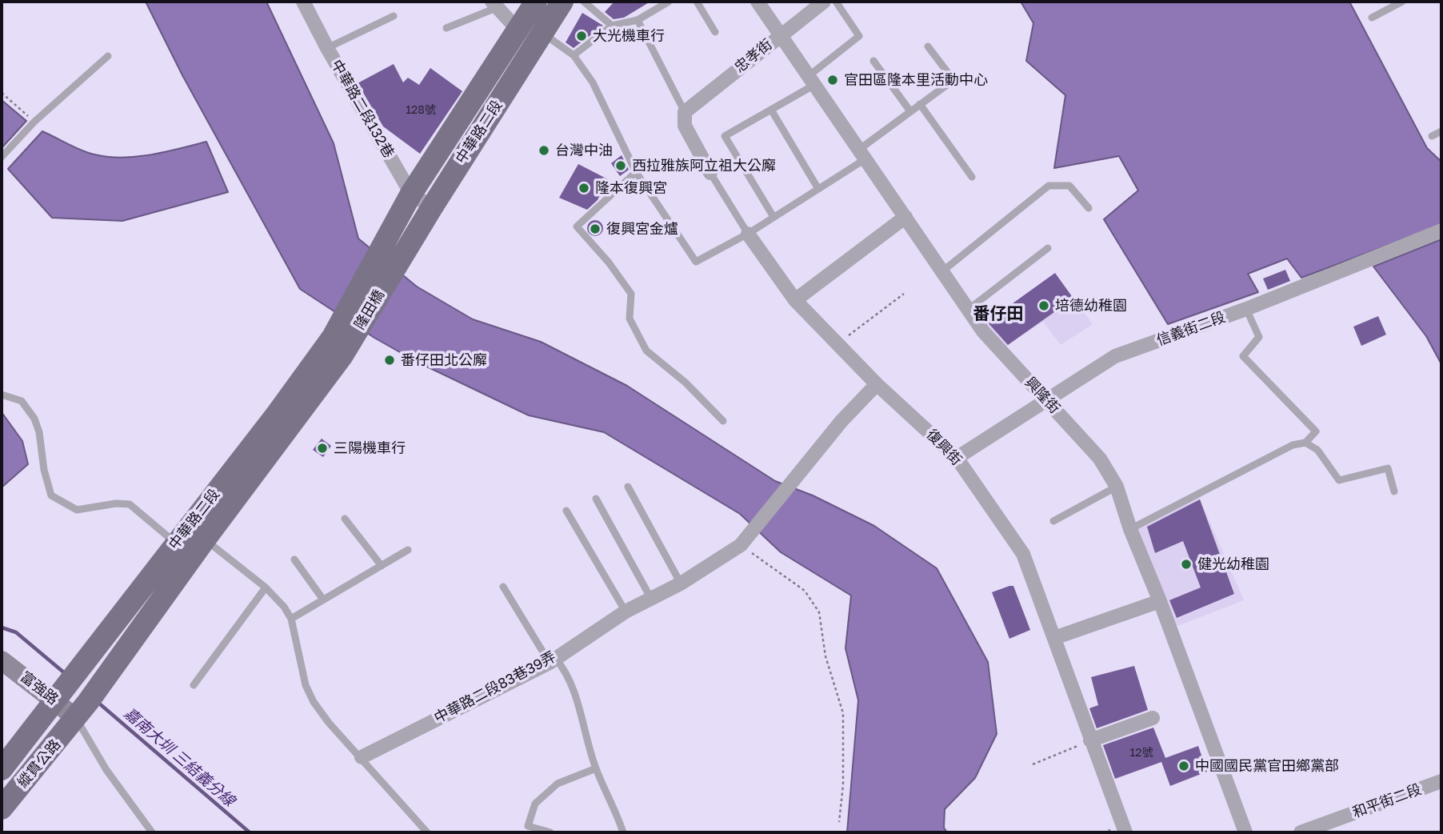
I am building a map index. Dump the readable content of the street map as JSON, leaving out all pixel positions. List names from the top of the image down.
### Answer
{
  "streets": {
    "main road": ["中華路二段", "隆田橋", "縱貫公路"],
    "street": [
      "忠孝街",
      "中華路二段132巷",
      "信義街二段",
      "興隆街",
      "復興街",
      "中華路二段83巷39弄",
      "富強路",
      "和平街二段"
    ]
  },
  "crossings": [
    ["忠孝街", "興隆街"],
    ["忠孝街", "復興街"],
    ["中華路二段132巷", "中華路二段"],
    ["中華路二段", "隆田橋"],
    ["中華路二段", "富強路"],
    ["中華路二段", "縱貫公路"],
    ["信義街二段", "興隆街"],
    ["信義街二段", "復興街"],
    ["復興街", "中華路二段83巷39弄"],
    ["富強路", "縱貫公路"]
  ],
  "districts": ["番仔田"],
  "water": ["嘉南大圳 三結義分線"],
  "places": [
    "大光機車行",
    "官田區隆本里活動中心",
    "台灣中油",
    "西拉雅族阿立祖大公廨",
    "隆本復興宮",
    "復興宮金爐",
    "培德幼稚園",
    "番仔田北公廨",
    "三陽機車行",
    "健光幼稚園",
    "中國國民黨官田鄉黨部"
  ],
  "house_numbers": ["128號", "12號"]
}
